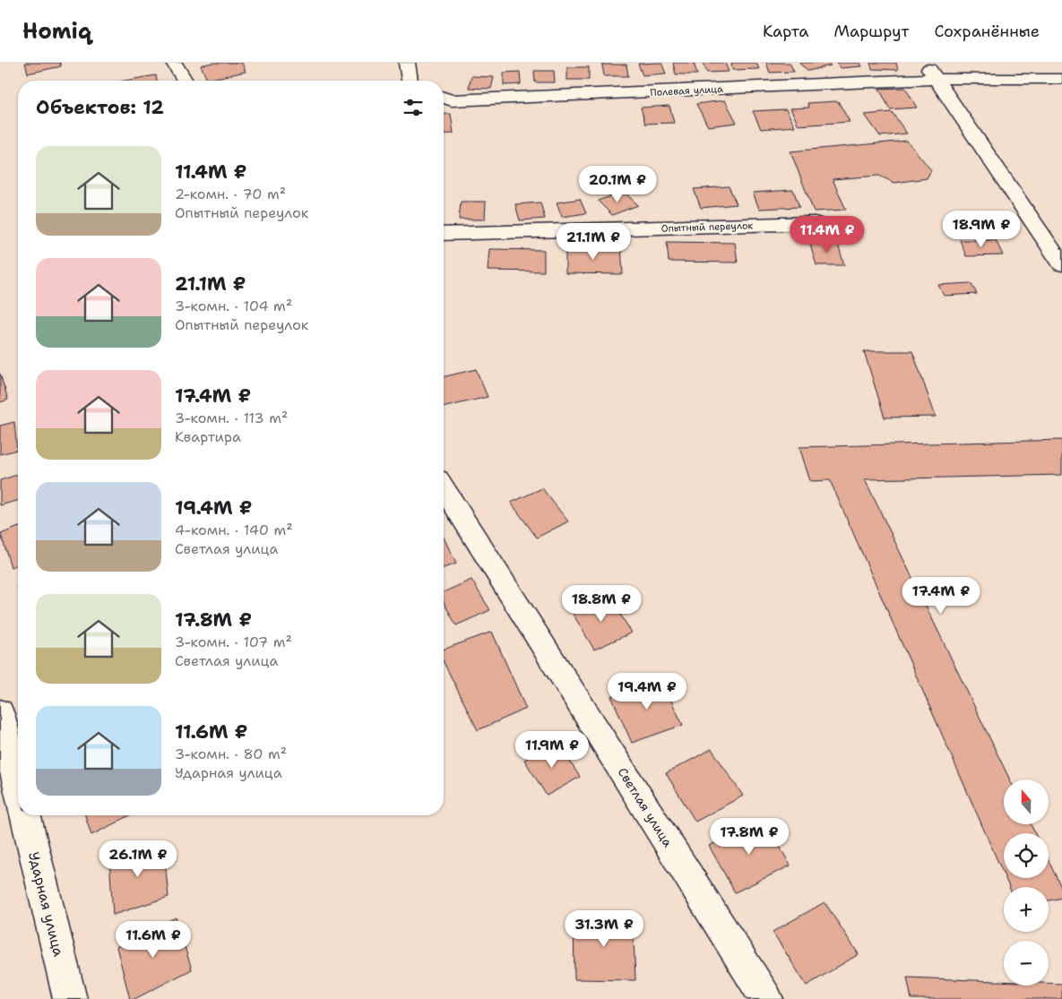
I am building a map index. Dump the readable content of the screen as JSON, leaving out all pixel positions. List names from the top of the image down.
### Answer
{
  "streets": {
    "street": [
      "Полевая улица",
      "Опытный переулок",
      "Светлая улица",
      "Ударная улица"
    ]
  },
  "north": "top",
  "page": {
    "header": "Homiq",
    "nav": ["Карта", "Маршрут", "Сохранённые"],
    "heading": "Объектов: 12",
    "list": [
      {
        "name": "11.4M ₽",
        "note": "2-комн. · 70 m² · Опытный переулок"
      },
      {
        "name": "21.1M ₽",
        "note": "3-комн. · 104 m² · Опытный переулок"
      },
      {
        "name": "17.4M ₽",
        "note": "3-комн. · 113 m² · Квартира"
      },
      {
        "name": "19.4M ₽",
        "note": "4-комн. · 140 m² · Светлая улица"
      },
      {
        "name": "17.8M ₽",
        "note": "3-комн. · 107 m² · Светлая улица"
      },
      {
        "name": "11.6M ₽",
        "note": "3-комн. · 80 m² · Ударная улица"
      }
    ],
    "price": [
      "20.1M ₽",
      "18.9M ₽",
      "11.4M ₽",
      "21.1M ₽",
      "17.4M ₽",
      "18.8M ₽",
      "19.4M ₽",
      "11.9M ₽",
      "17.8M ₽",
      "26.1M ₽",
      "31.3M ₽",
      "11.6M ₽"
    ],
    "map_buttons": ["+", "−"]
  }
}
